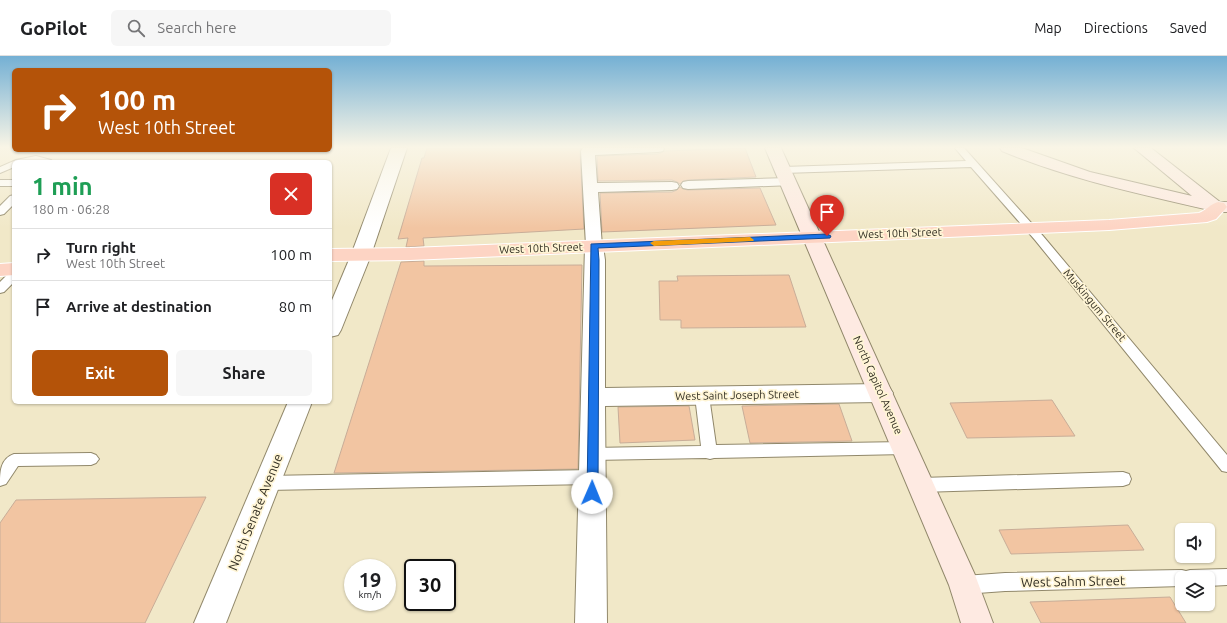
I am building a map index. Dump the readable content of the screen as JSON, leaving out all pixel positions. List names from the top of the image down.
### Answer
{
  "streets": {
    "main road": ["West 10th Street", "North Capitol Avenue"],
    "street": ["West Saint Joseph Street", "North Senate Avenue"],
    "lane": ["Muskingum Street", "West Sahm Street"]
  },
  "crossings": [
    ["West 10th Street", "Muskingum Street"],
    ["West 10th Street", "North Capitol Avenue"],
    ["North Capitol Avenue", "West Saint Joseph Street"],
    ["North Capitol Avenue", "West Sahm Street"]
  ],
  "page": {
    "header": "GoPilot",
    "search": "Search here",
    "nav": ["Map", "Directions", "Saved"],
    "turn": ["100 m", "West 10th Street"],
    "heading": ["1 min", "180 m · 06:28"],
    "list": [
      {
        "name": "Turn right",
        "note": "West 10th Street",
        "value": "100 m"
      },
      {
        "name": "Arrive at destination",
        "value": "80 m"
      }
    ],
    "buttons": ["Exit", "Share"],
    "speed": "19 km/h",
    "limit": "30"
  }
}
